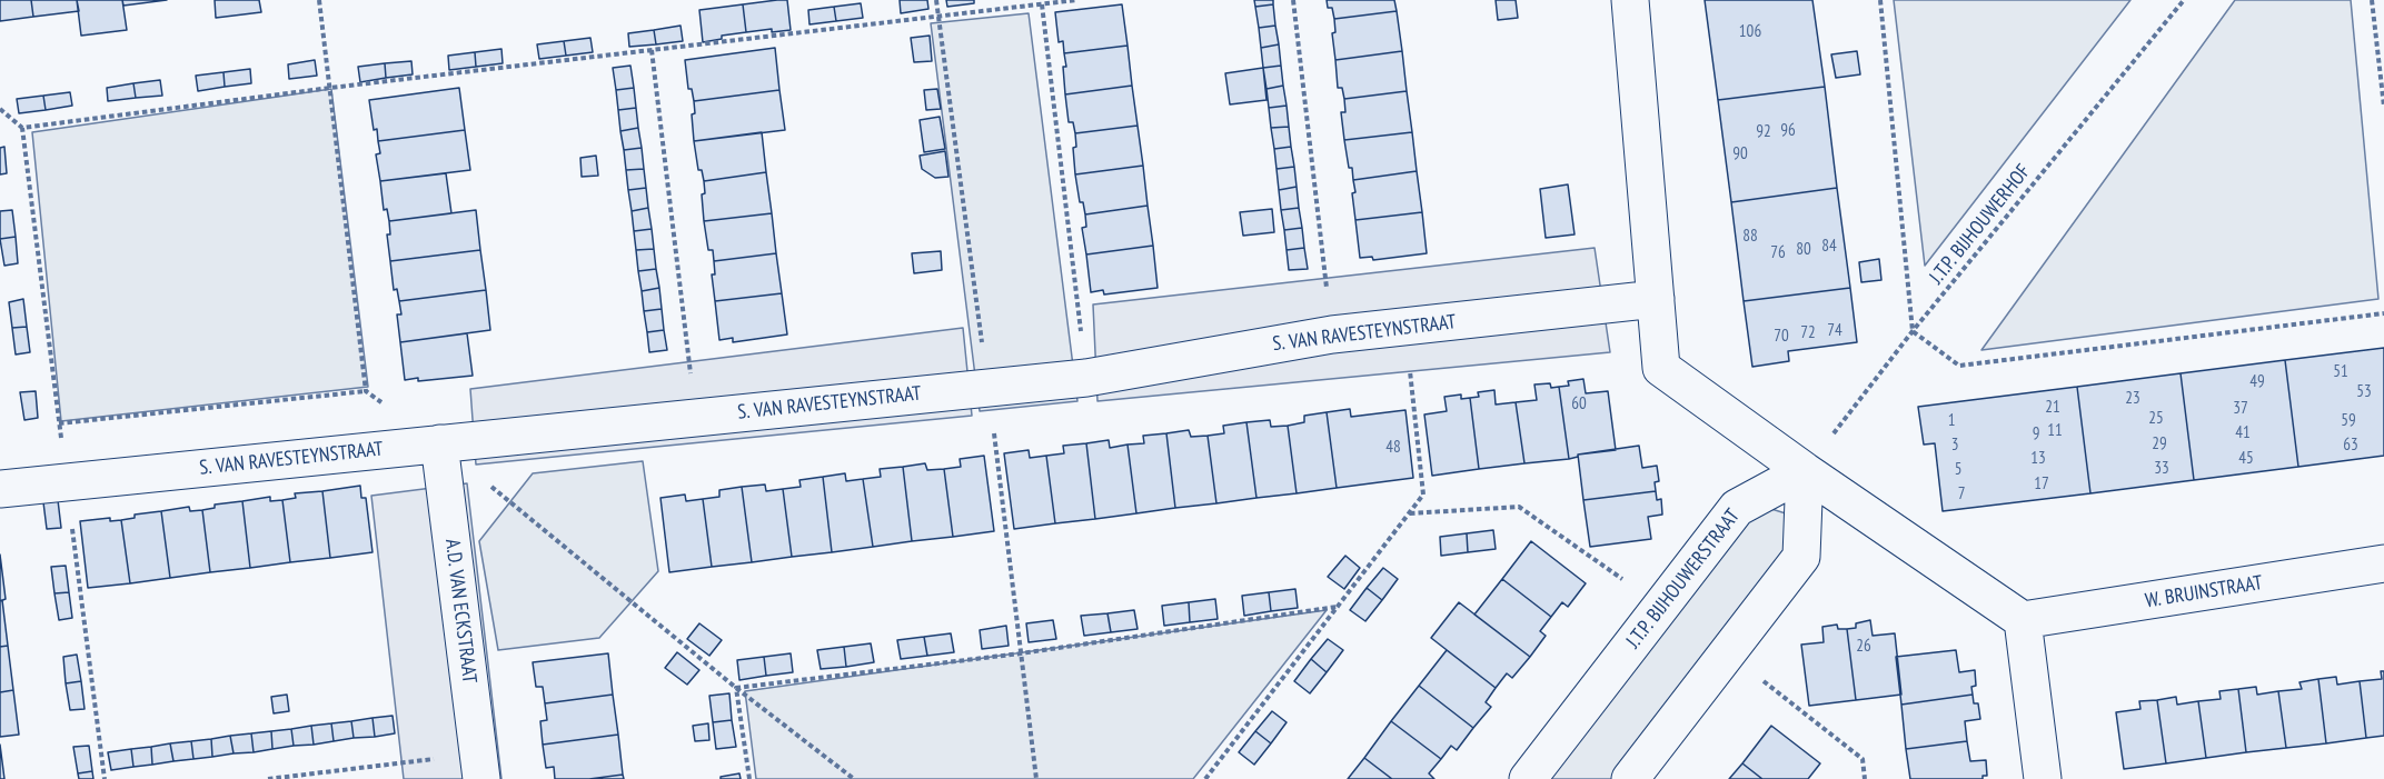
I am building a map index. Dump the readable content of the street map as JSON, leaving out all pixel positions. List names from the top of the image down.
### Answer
{
  "streets": {
    "street": [
      "S. VAN RAVESTEYNSTRAAT",
      "J.T.P. BIJHOUWERSTRAAT",
      "W. BRUINSTRAAT",
      "A.D. VAN ECKSTRAAT"
    ],
    "path": ["J.T.P. BIJHOUWERHOF"]
  },
  "crossings": [
    ["J.T.P. BIJHOUWERHOF", "J.T.P. BIJHOUWERSTRAAT"],
    ["S. VAN RAVESTEYNSTRAAT", "A.D. VAN ECKSTRAAT"]
  ],
  "house_numbers": [
    "106",
    "96",
    "92",
    "90",
    "88",
    "84",
    "80",
    "76",
    "74",
    "72",
    "70",
    "51",
    "49",
    "53",
    "23",
    "60",
    "21",
    "37",
    "25",
    "1",
    "59",
    "11",
    "41",
    "9",
    "29",
    "3",
    "63",
    "48",
    "13",
    "45",
    "33",
    "5",
    "17",
    "7",
    "26"
  ]
}
